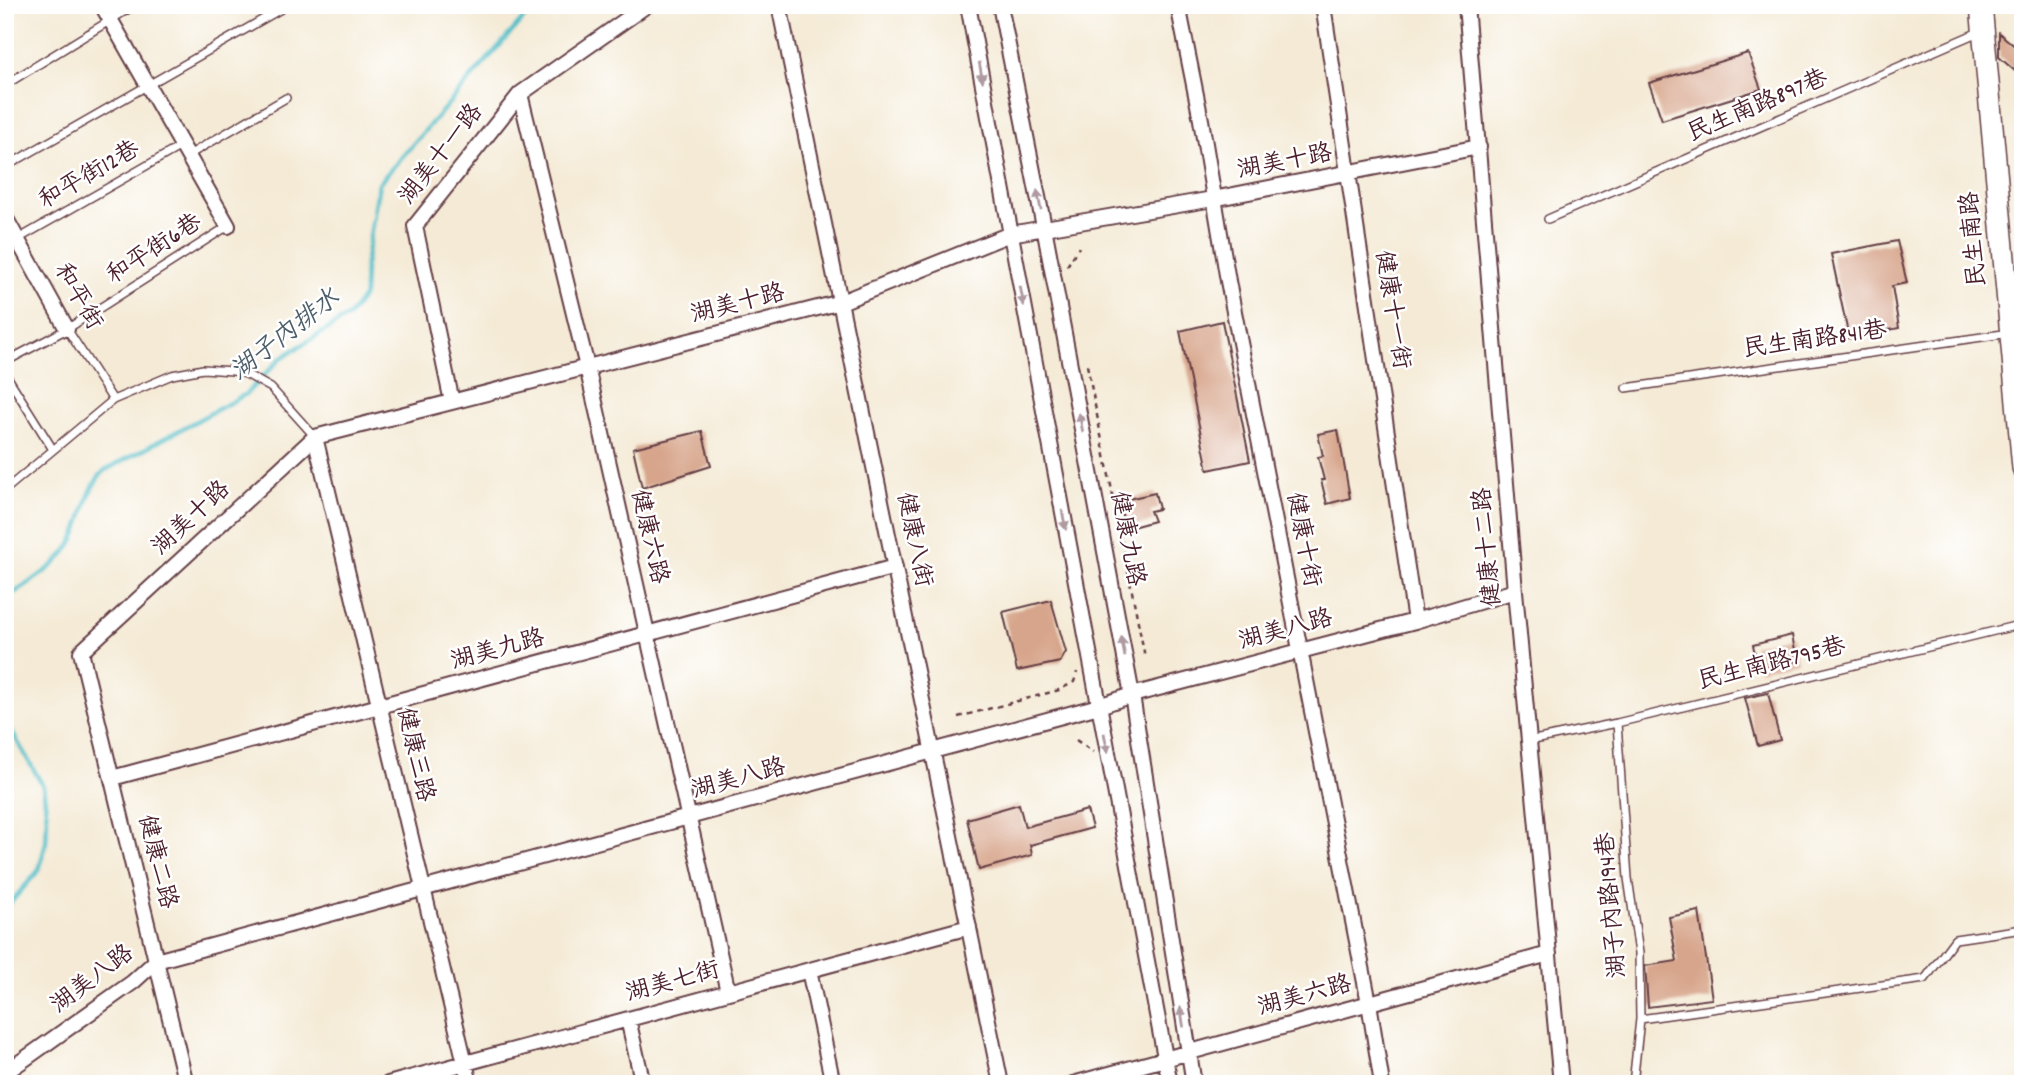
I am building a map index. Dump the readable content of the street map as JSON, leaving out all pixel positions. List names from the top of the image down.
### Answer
{
  "streets": {
    "main road": ["民生南路"],
    "street": [
      "湖美十一路",
      "湖美十路",
      "和平街",
      "健康十一街",
      "健康六路",
      "健康九路",
      "健康八街",
      "健康十街",
      "健康十二路",
      "湖美八路",
      "湖美九路",
      "健康三路",
      "健康二路",
      "湖美七街",
      "湖美六路"
    ],
    "lane": [
      "民生南路897巷",
      "和平街12巷",
      "和平街6巷",
      "民生南路841巷",
      "民生南路795巷",
      "湖子內路194巷"
    ]
  },
  "crossings": [
    ["民生南路897巷", "民生南路"],
    ["湖美十一路", "湖美十路"],
    ["湖美十一路", "健康六路"],
    ["湖美十路", "健康十一街"],
    ["湖美十路", "健康六路"],
    ["湖美十路", "健康九路"],
    ["湖美十路", "健康八街"],
    ["湖美十路", "健康十街"],
    ["湖美十路", "健康十二路"],
    ["湖美十路", "健康三路"],
    ["湖美十路", "健康二路"],
    ["和平街12巷", "和平街"],
    ["民生南路", "民生南路841巷"],
    ["和平街6巷", "和平街"],
    ["健康十一街", "湖美八路"],
    ["健康六路", "湖美八路"],
    ["健康六路", "湖美九路"],
    ["健康六路", "湖美七街"],
    ["健康九路", "湖美八路"],
    ["健康九路", "湖美六路"],
    ["健康八街", "湖美八路"],
    ["健康八街", "湖美九路"],
    ["健康八街", "湖美七街"],
    ["健康十街", "湖美八路"],
    ["健康十街", "湖美六路"],
    ["健康十二路", "湖美八路"],
    ["健康十二路", "民生南路795巷"],
    ["健康十二路", "湖美六路"],
    ["湖美八路", "健康三路"],
    ["湖美八路", "健康二路"],
    ["湖美九路", "健康三路"],
    ["湖美九路", "健康二路"],
    ["民生南路795巷", "湖子內路194巷"],
    ["健康三路", "湖美七街"]
  ],
  "water": ["湖子內排水"]
}
